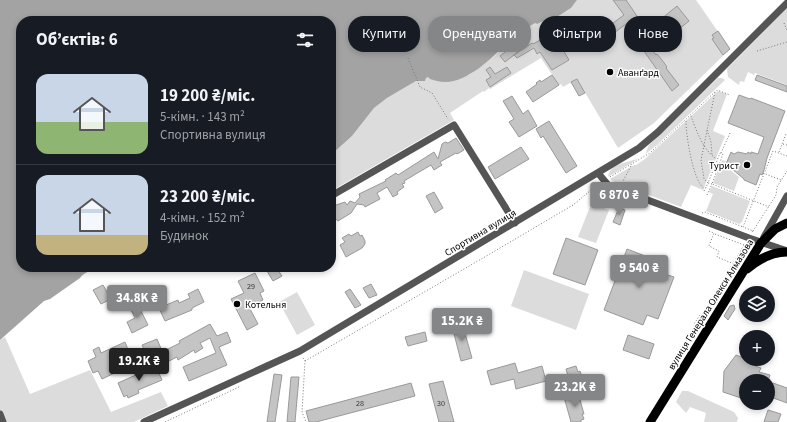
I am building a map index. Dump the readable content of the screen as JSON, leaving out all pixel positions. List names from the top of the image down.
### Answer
{
  "streets": {
    "main road": ["вулиця Генерала Олекси Алмазова"],
    "street": ["Спортивна вулиця"]
  },
  "places": ["Аванґард", "Турист", "Котельня"],
  "house_numbers": ["29", "28", "30"],
  "page": {
    "chip": [
      "Купити",
      "Орендувати",
      "Фільтри",
      "Нове"
    ],
    "heading": "Об’єктів: 6",
    "list": [
      {
        "name": "19 200 ₴/міс.",
        "note": "5-кімн. · 143 m² · Спортивна вулиця"
      },
      {
        "name": "23 200 ₴/міс.",
        "note": "4-кімн. · 152 m² · Будинок"
      }
    ],
    "price": [
      "6 870 ₴",
      "9 540 ₴",
      "34.8K ₴",
      "15.2K ₴",
      "19.2K ₴",
      "23.2K ₴"
    ],
    "map_buttons": ["+", "−"]
  }
}
